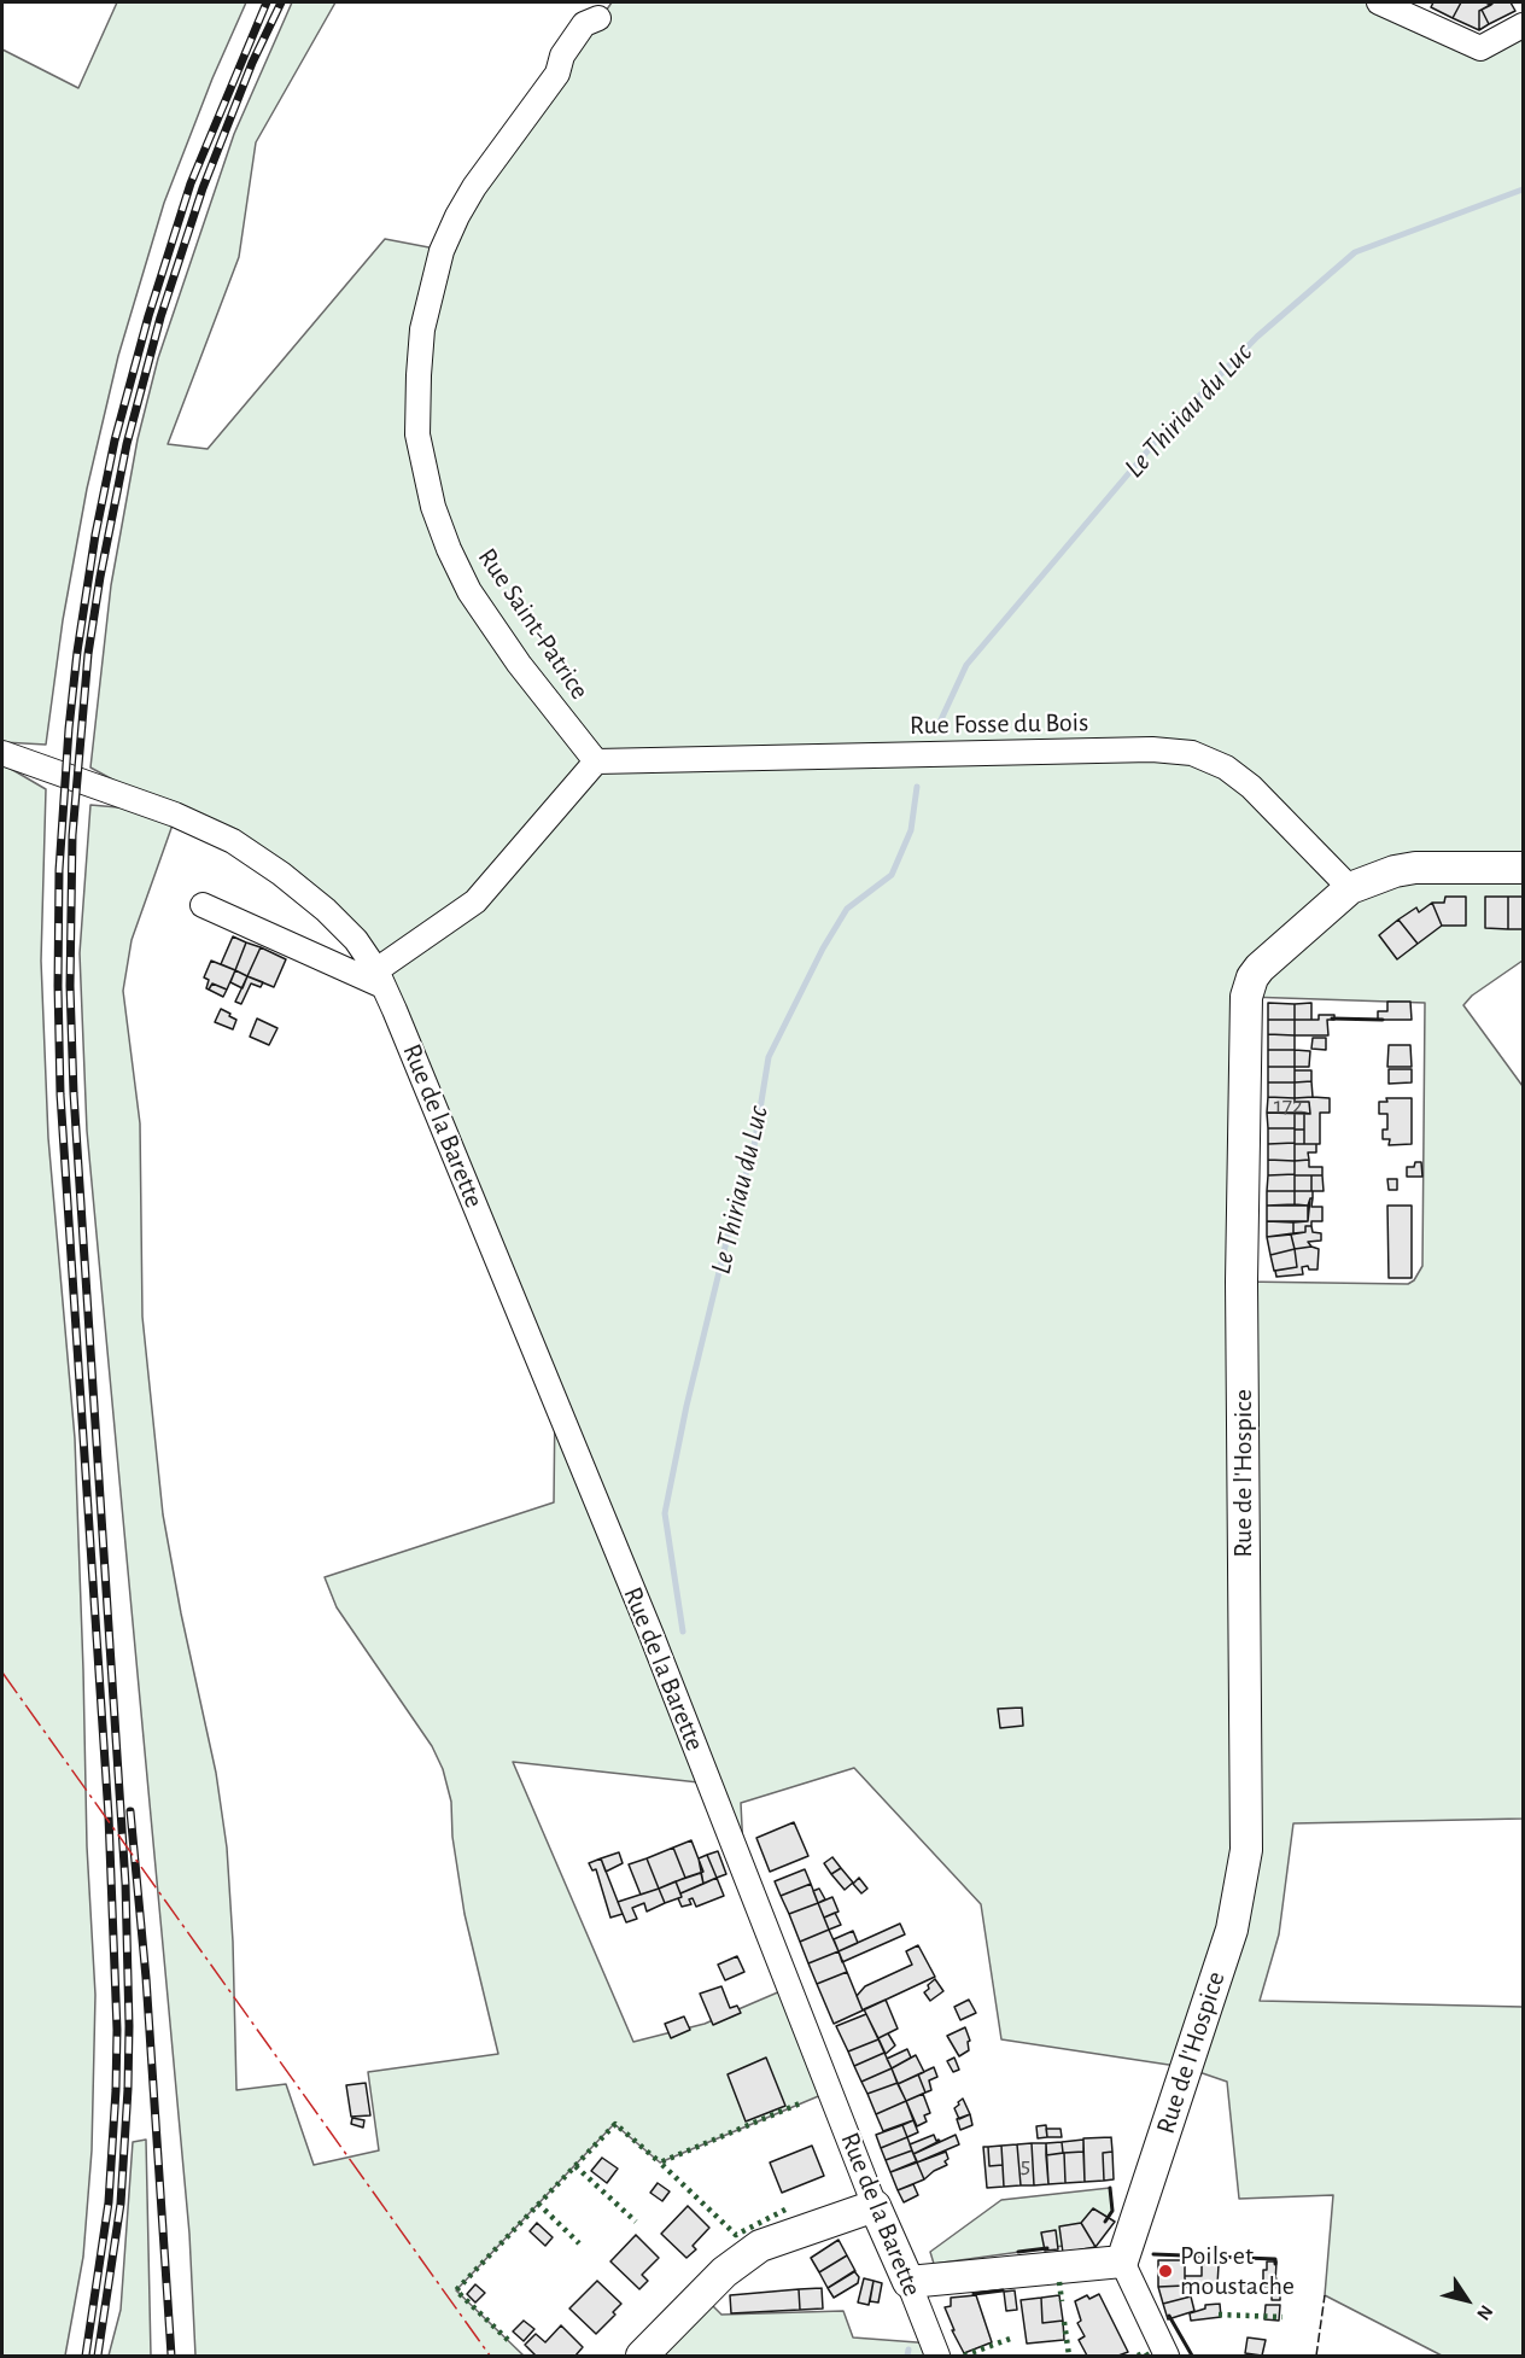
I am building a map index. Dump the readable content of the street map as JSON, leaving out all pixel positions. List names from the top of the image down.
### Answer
{
  "streets": {
    "main road": ["Rue de la Barette", "Rue de l'Hospice"],
    "street": ["Rue Saint-Patrice", "Rue Fosse du Bois"]
  },
  "crossings": [
    ["Rue Saint-Patrice", "Rue Fosse du Bois"],
    ["Rue Fosse du Bois", "Rue de l'Hospice"]
  ],
  "water": ["Le Thiriau du Luc"],
  "places": ["Poils et moustache"],
  "house_numbers": ["172", "5"],
  "north": "bottom right"
}
